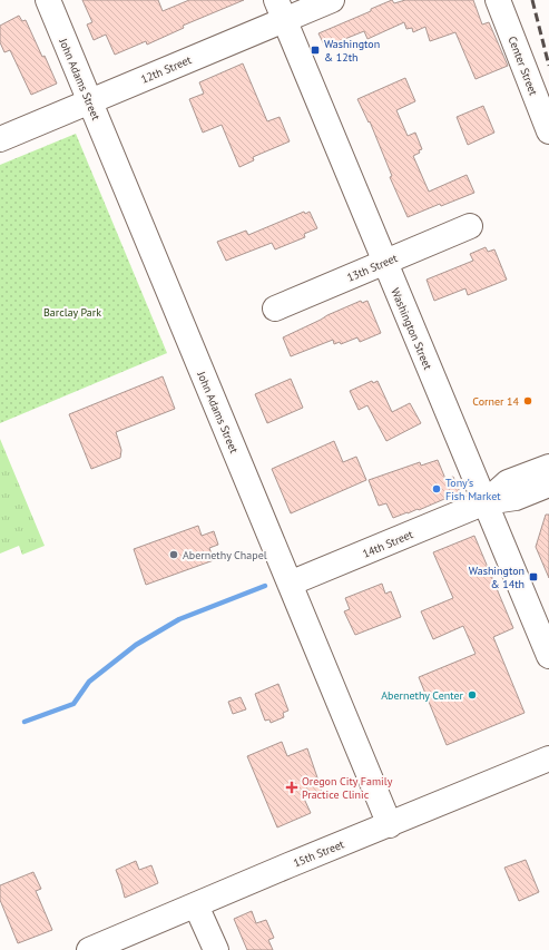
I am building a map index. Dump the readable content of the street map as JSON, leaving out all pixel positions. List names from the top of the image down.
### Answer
{
  "streets": {
    "street": [
      "Center Street",
      "12th Street",
      "John Adams Street",
      "13th Street",
      "Washington Street",
      "14th Street",
      "15th Street"
    ]
  },
  "crossings": [
    ["12th Street", "John Adams Street"],
    ["12th Street", "Washington Street"],
    ["John Adams Street", "14th Street"],
    ["John Adams Street", "15th Street"],
    ["13th Street", "Washington Street"],
    ["Washington Street", "14th Street"]
  ],
  "parks": ["Barclay Park"],
  "places": {
    "transit": ["Washington & 12th", "Washington & 14th"],
    "other": [
      "Corner 14",
      "Tony’s Fish Market",
      "Abernethy Chapel",
      "Abernethy Center"
    ],
    "health": ["Oregon City Family Practice Clinic"]
  }
}
